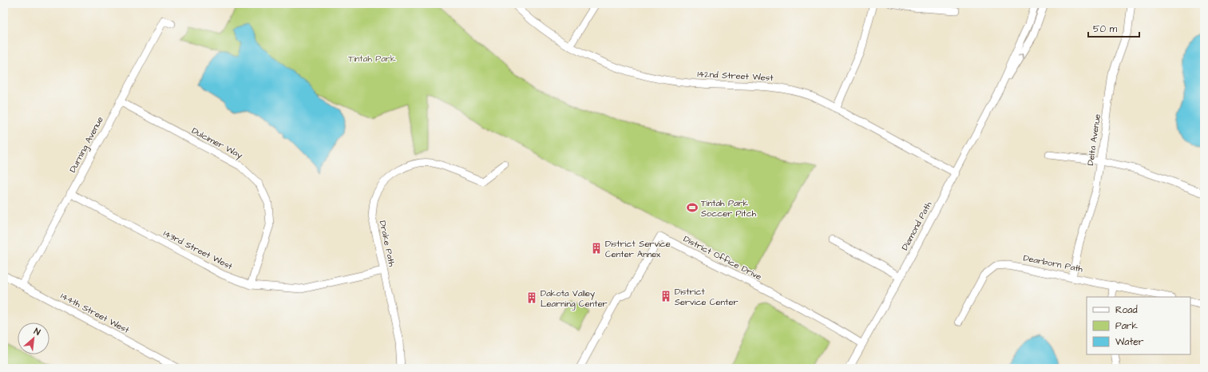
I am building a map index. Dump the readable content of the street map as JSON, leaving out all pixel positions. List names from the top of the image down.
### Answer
{
  "streets": {
    "street": [
      "142nd Street West",
      "Delta Avenue",
      "Dulcimer Way",
      "Durning Avenue",
      "Diamond Path",
      "Drake Path",
      "143rd Street West",
      "District Office Drive",
      "Dearborn Path",
      "144th Street West"
    ]
  },
  "crossings": [
    ["142nd Street West", "Diamond Path"],
    ["Delta Avenue", "Dearborn Path"],
    ["Dulcimer Way", "Durning Avenue"],
    ["Dulcimer Way", "143rd Street West"],
    ["Durning Avenue", "143rd Street West"],
    ["Durning Avenue", "144th Street West"],
    ["Diamond Path", "District Office Drive"],
    ["Drake Path", "143rd Street West"]
  ],
  "parks": ["Tintah Park"],
  "places": {
    "sports": ["Tintah Park Soccer Pitch"],
    "building": ["District Service Center Annex", "District Service Center", "Dakota Valley Learning Center"]
  },
  "legend": ["Road", "Park", "Water"],
  "scale_bar": "50 m",
  "north": "top right"
}
